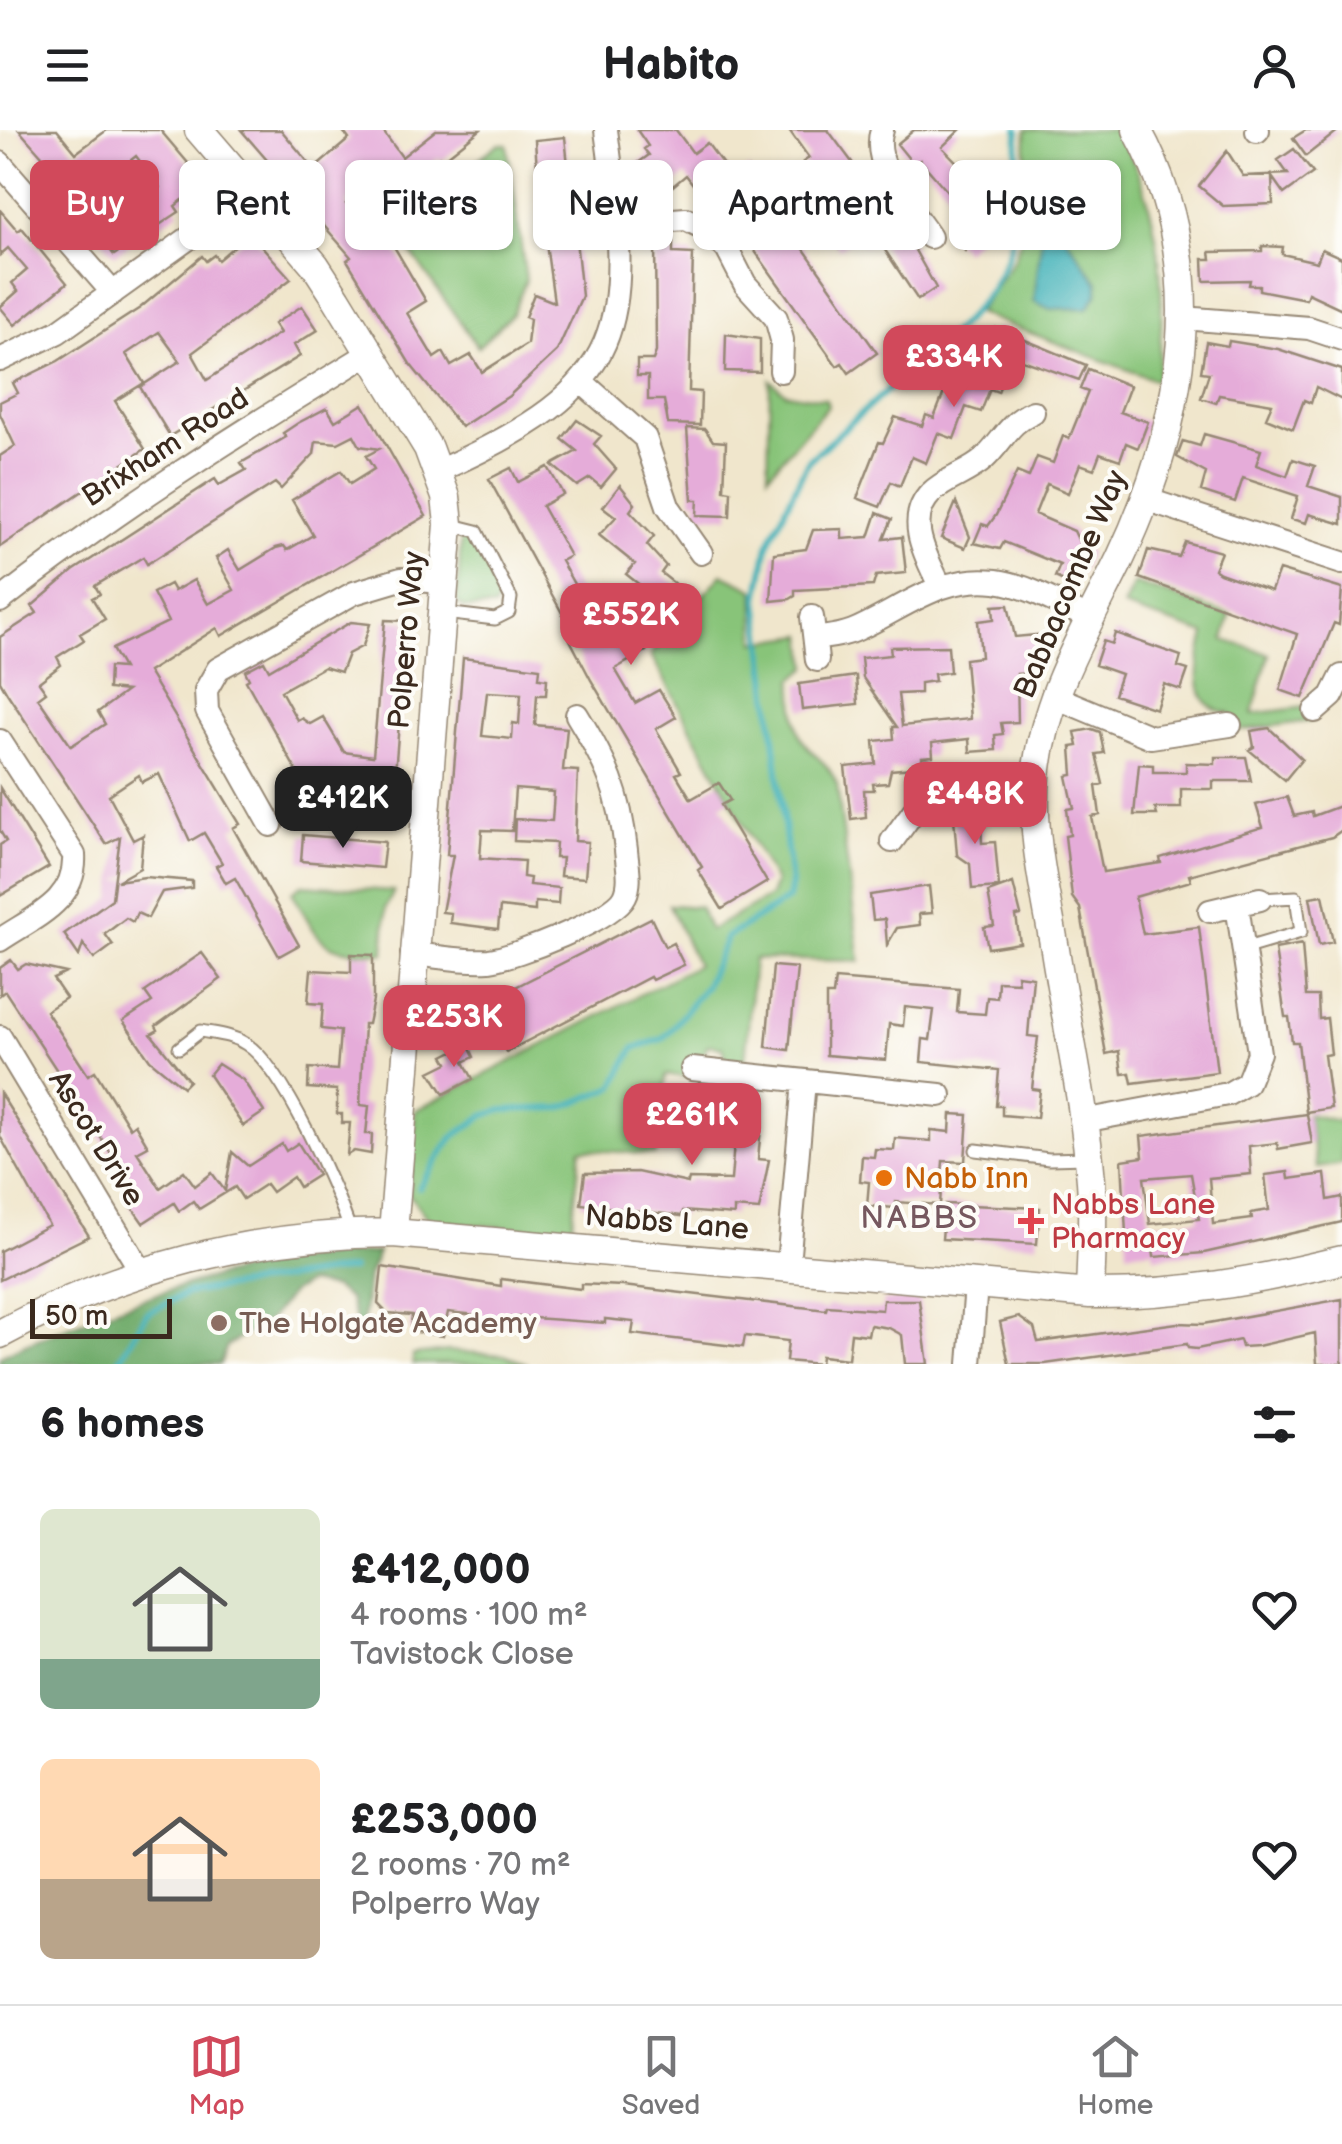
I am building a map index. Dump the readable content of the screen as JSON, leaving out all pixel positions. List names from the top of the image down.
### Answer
{
  "streets": {
    "street": [
      "Brixham Road",
      "Babbacombe Way",
      "Polperro Way",
      "Ascot Drive",
      "Nabbs Lane"
    ]
  },
  "crossings": [
    ["Brixham Road", "Polperro Way"],
    ["Babbacombe Way", "Nabbs Lane"],
    ["Polperro Way", "Nabbs Lane"],
    ["Ascot Drive", "Nabbs Lane"]
  ],
  "districts": ["NABBS"],
  "places": {
    "other": ["Nabb Inn", "The Holgate Academy"],
    "health": ["Nabbs Lane Pharmacy"]
  },
  "scale_bar": "50 m",
  "page": {
    "header": "Habito",
    "chip": [
      "Buy",
      "Rent",
      "Filters",
      "New",
      "Apartment",
      "House"
    ],
    "price": [
      "£334K",
      "£552K",
      "£448K",
      "£412K",
      "£253K",
      "£261K"
    ],
    "scale": "50 m",
    "heading": "6 homes",
    "list": [
      {
        "name": "£412,000",
        "note": "4 rooms · 100 m² · Tavistock Close"
      },
      {
        "name": "£253,000",
        "note": "2 rooms · 70 m² · Polperro Way"
      }
    ],
    "tabs": ["Map", "Saved", "Home"]
  }
}
